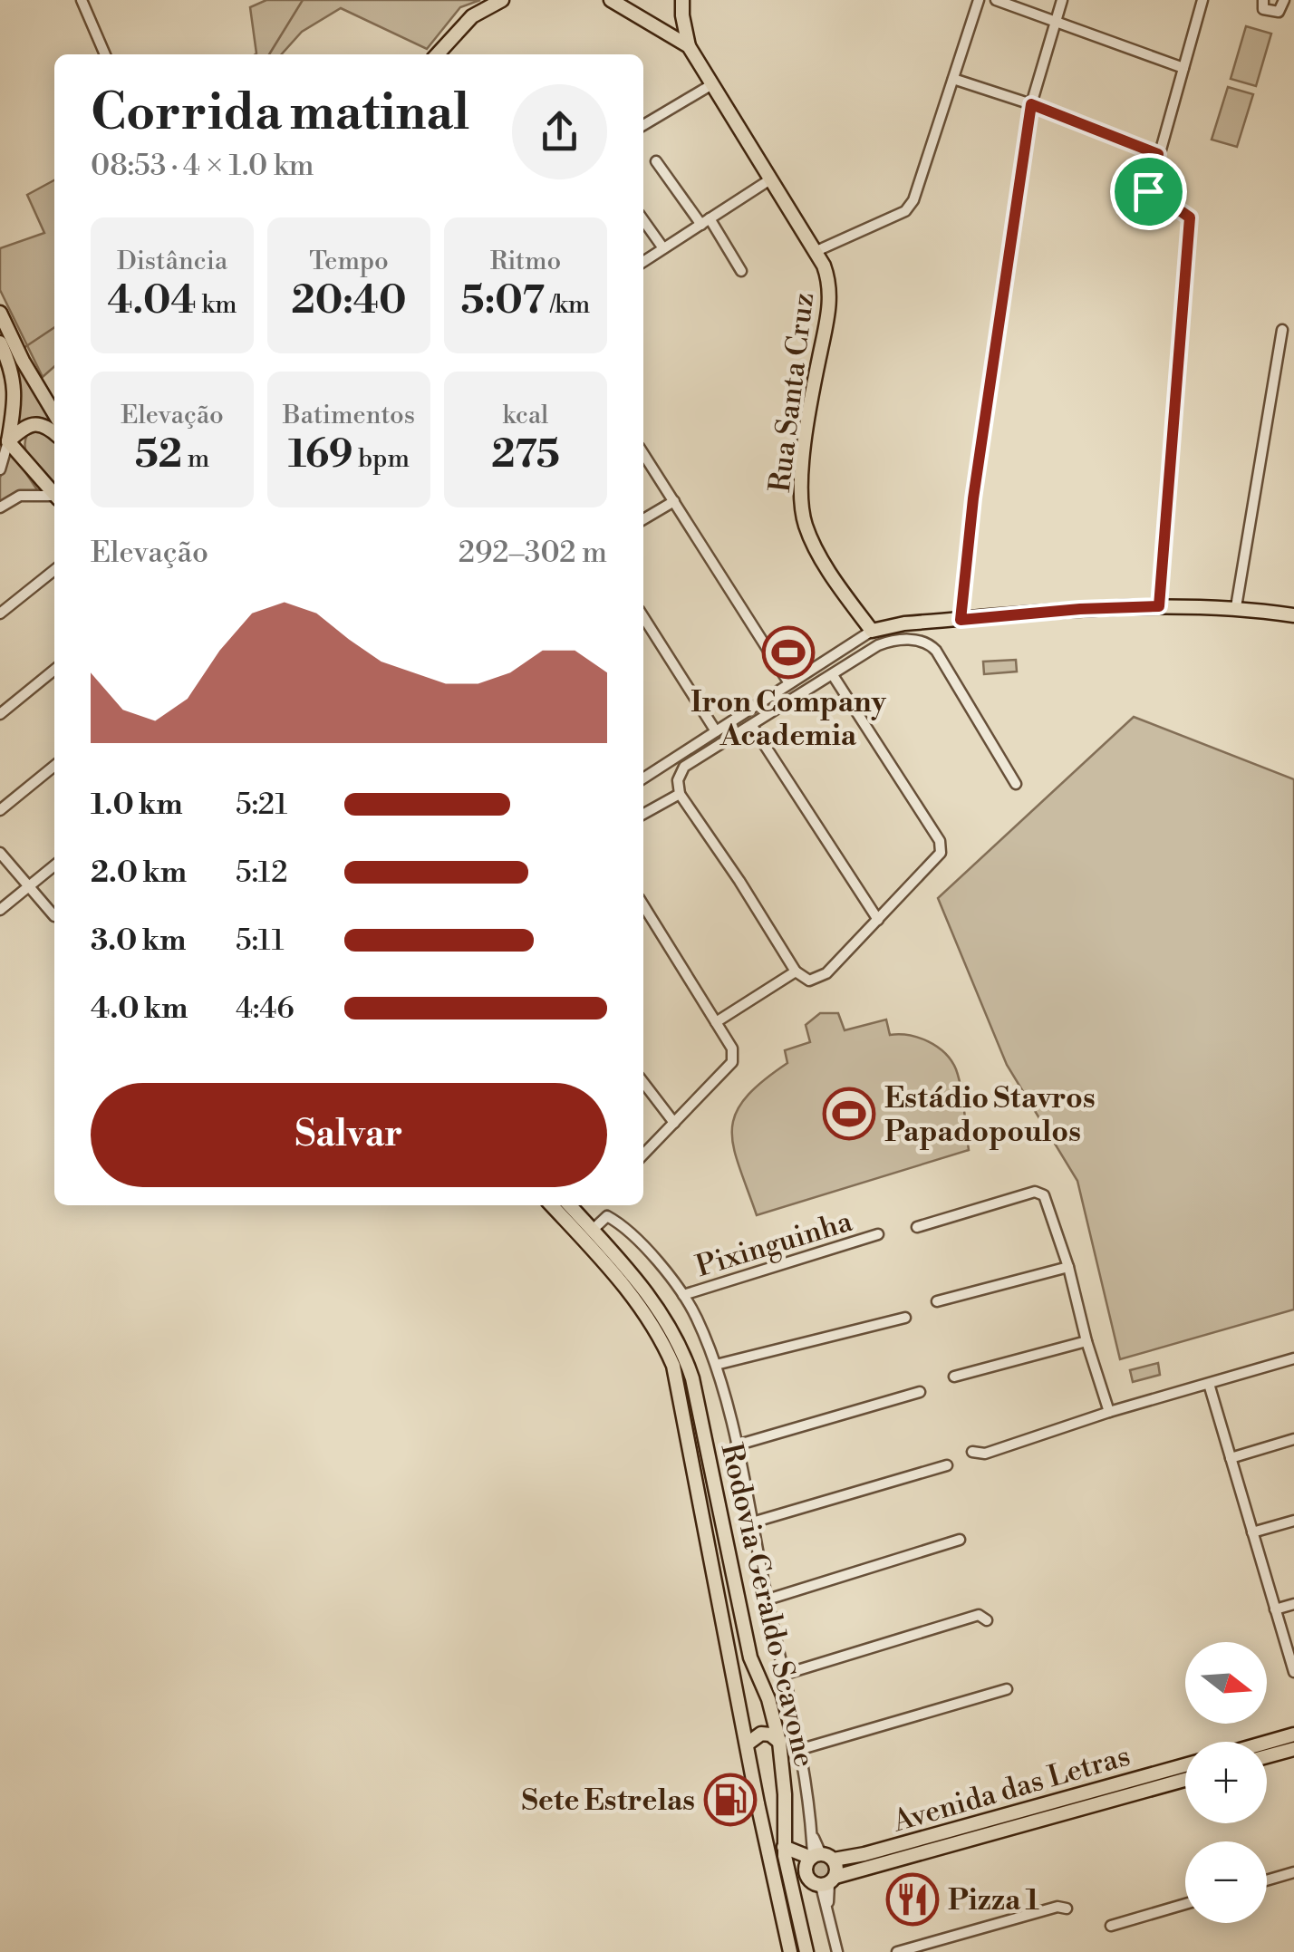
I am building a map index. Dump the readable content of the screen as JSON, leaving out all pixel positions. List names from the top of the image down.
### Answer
{
  "streets": {
    "main road": ["Rua Santa Cruz", "Rodovia Geraldo Scavone", "Avenida das Letras"],
    "street": ["Pixinguinha"]
  },
  "places": {
    "sports": ["Iron Company Academia", "Estádio Stavros Papadopoulos"],
    "fuel station": ["Sete Estrelas"],
    "restaurant": ["Pizza 1"]
  },
  "north": "right",
  "page": {
    "heading": ["Corrida matinal", "08:53 · 4 × 1.0 km"],
    "stats": [
      ["Distância", "4.04 km"],
      ["Tempo", "20:40"],
      ["Ritmo", "5:07 /km"],
      ["Elevação", "52 m"],
      ["Batimentos", "169 bpm"],
      ["kcal", "275"]
    ],
    "chart": ["Elevação", "292–302 m"],
    "list": [
      {
        "name": "1.0 km",
        "note": "5:21"
      },
      {
        "name": "2.0 km",
        "note": "5:12"
      },
      {
        "name": "3.0 km",
        "note": "5:11"
      },
      {
        "name": "4.0 km",
        "note": "4:46"
      }
    ],
    "buttons": "Salvar",
    "map_buttons": ["+", "−"]
  }
}
